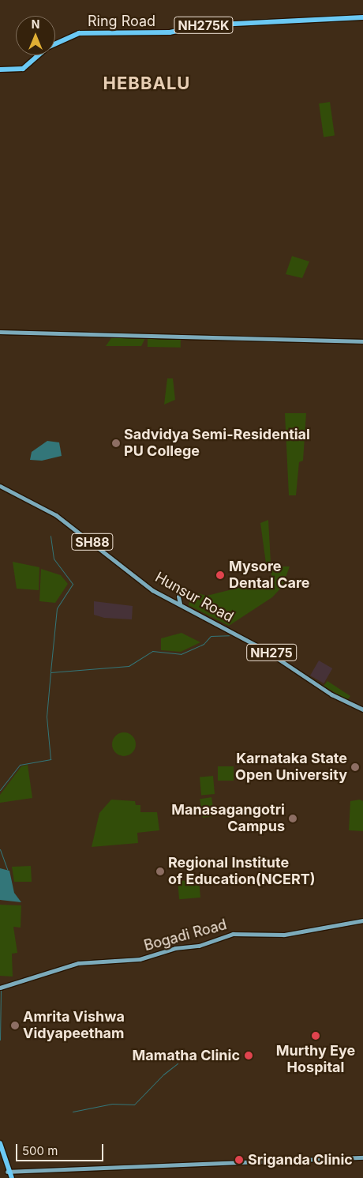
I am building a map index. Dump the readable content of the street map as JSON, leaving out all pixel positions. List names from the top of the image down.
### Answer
{
  "streets": {
    "highway": ["Ring Road", "NH275K"],
    "main road": [
      "SH88",
      "Hunsur Road",
      "NH275",
      "Bogadi Road"
    ]
  },
  "districts": ["HEBBALU"],
  "places": [
    "Sadvidya Semi-Residential PU College",
    "Mysore Dental Care",
    "Karnataka State Open University",
    "Manasagangotri Campus",
    "Regional Institute of Education(NCERT)",
    "Amrita Vishwa Vidyapeetham",
    "Murthy Eye Hospital",
    "Mamatha Clinic",
    "Sriganda Clinic"
  ],
  "scale_bar": "500 m",
  "north": "top"
}
